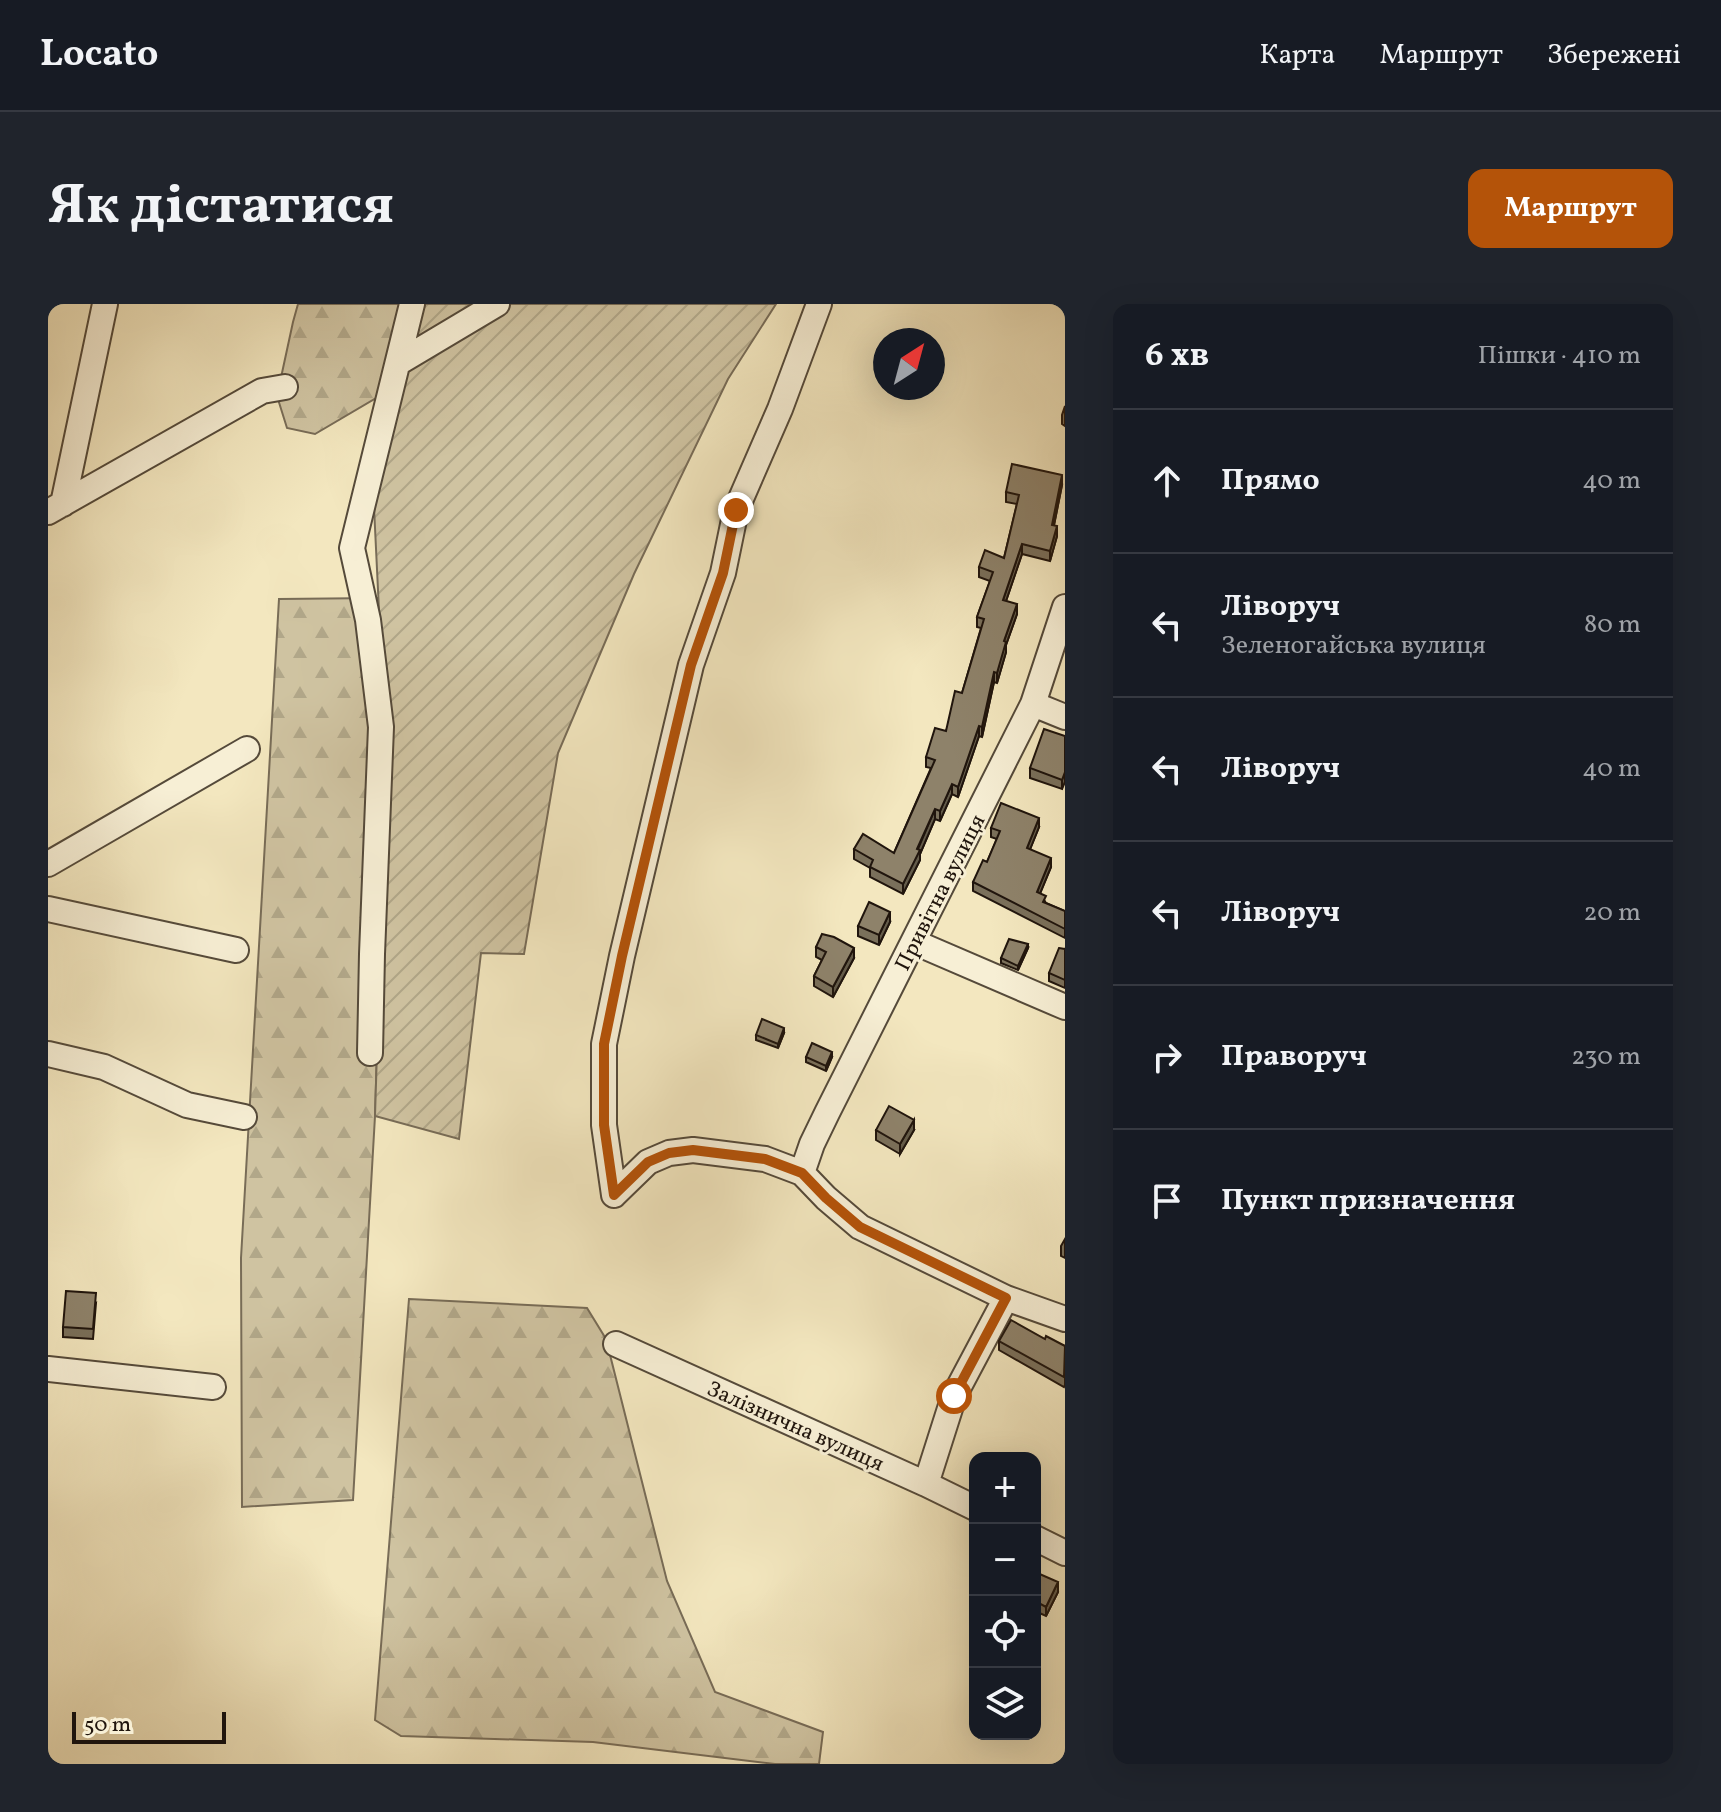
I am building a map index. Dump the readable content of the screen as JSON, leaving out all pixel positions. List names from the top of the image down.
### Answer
{
  "streets": {
    "street": ["Привітна вулиця", "Залізнична вулиця"]
  },
  "scale_bar": "50 m",
  "north": "top right",
  "page": {
    "header": "Locato",
    "nav": ["Карта", "Маршрут", "Збережені"],
    "title": "Як дістатися",
    "buttons": "Маршрут",
    "heading": ["6 хв", "Пішки · 410 m"],
    "list": [
      ["Прямо", "40 m"],
      ["Ліворуч", "Зеленогайська вулиця", "80 m"],
      ["Ліворуч", "40 m"],
      ["Ліворуч", "20 m"],
      ["Праворуч", "230 m"],
      "Пункт призначення"
    ],
    "map_buttons": ["+", "−"],
    "scale": "50 m"
  }
}
